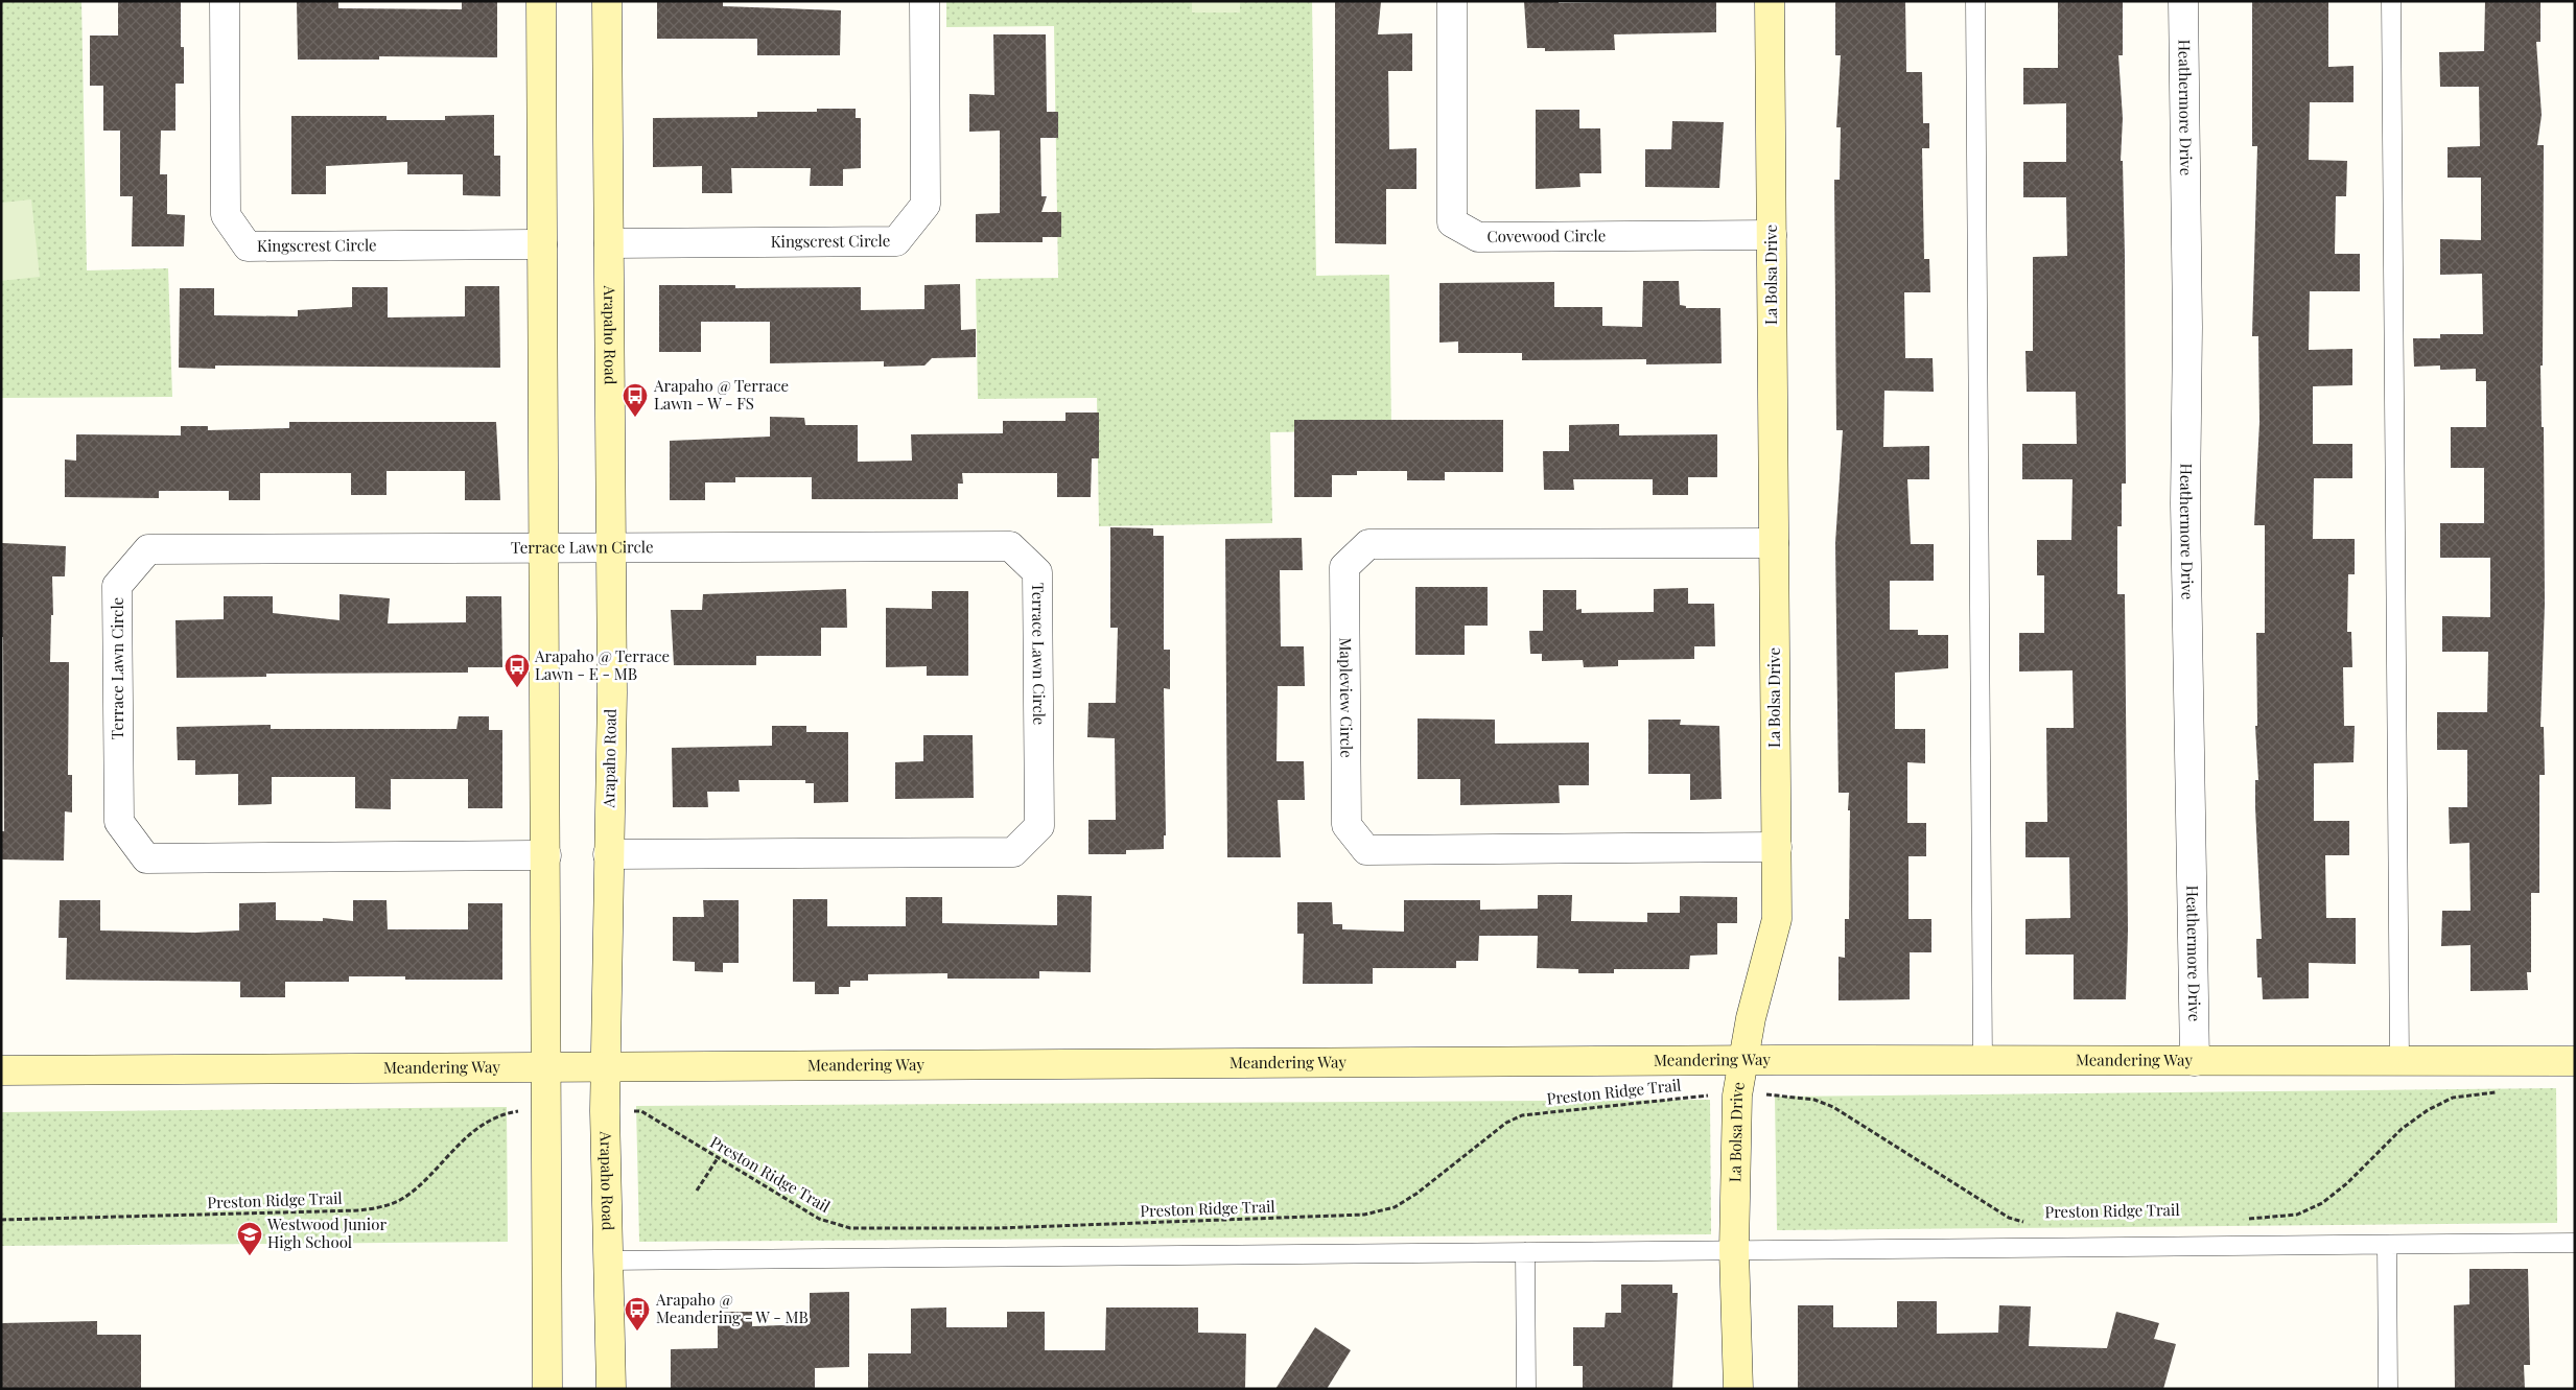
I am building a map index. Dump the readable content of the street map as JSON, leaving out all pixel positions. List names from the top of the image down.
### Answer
{
  "streets": {
    "street": [
      "Heathermore Drive",
      "Covewood Circle",
      "Kingscrest Circle",
      "La Bolsa Drive",
      "Arapaho Road",
      "Terrace Lawn Circle",
      "Mapleview Circle",
      "Meandering Way"
    ],
    "path": ["Preston Ridge Trail"]
  },
  "crossings": [
    ["Heathermore Drive", "Meandering Way"],
    ["Covewood Circle", "La Bolsa Drive"],
    ["Kingscrest Circle", "Arapaho Road"],
    ["La Bolsa Drive", "Mapleview Circle"],
    ["La Bolsa Drive", "Meandering Way"],
    ["La Bolsa Drive", "Preston Ridge Trail"],
    ["Arapaho Road", "Terrace Lawn Circle"],
    ["Arapaho Road", "Meandering Way"]
  ],
  "places": {
    "bus stop": ["Arapaho @ Terrace Lawn - W - FS", "Arapaho @ Terrace Lawn - E - MB", "Arapaho @ Meandering - W - MB"],
    "school or university": ["Westwood Junior High School"]
  }
}
